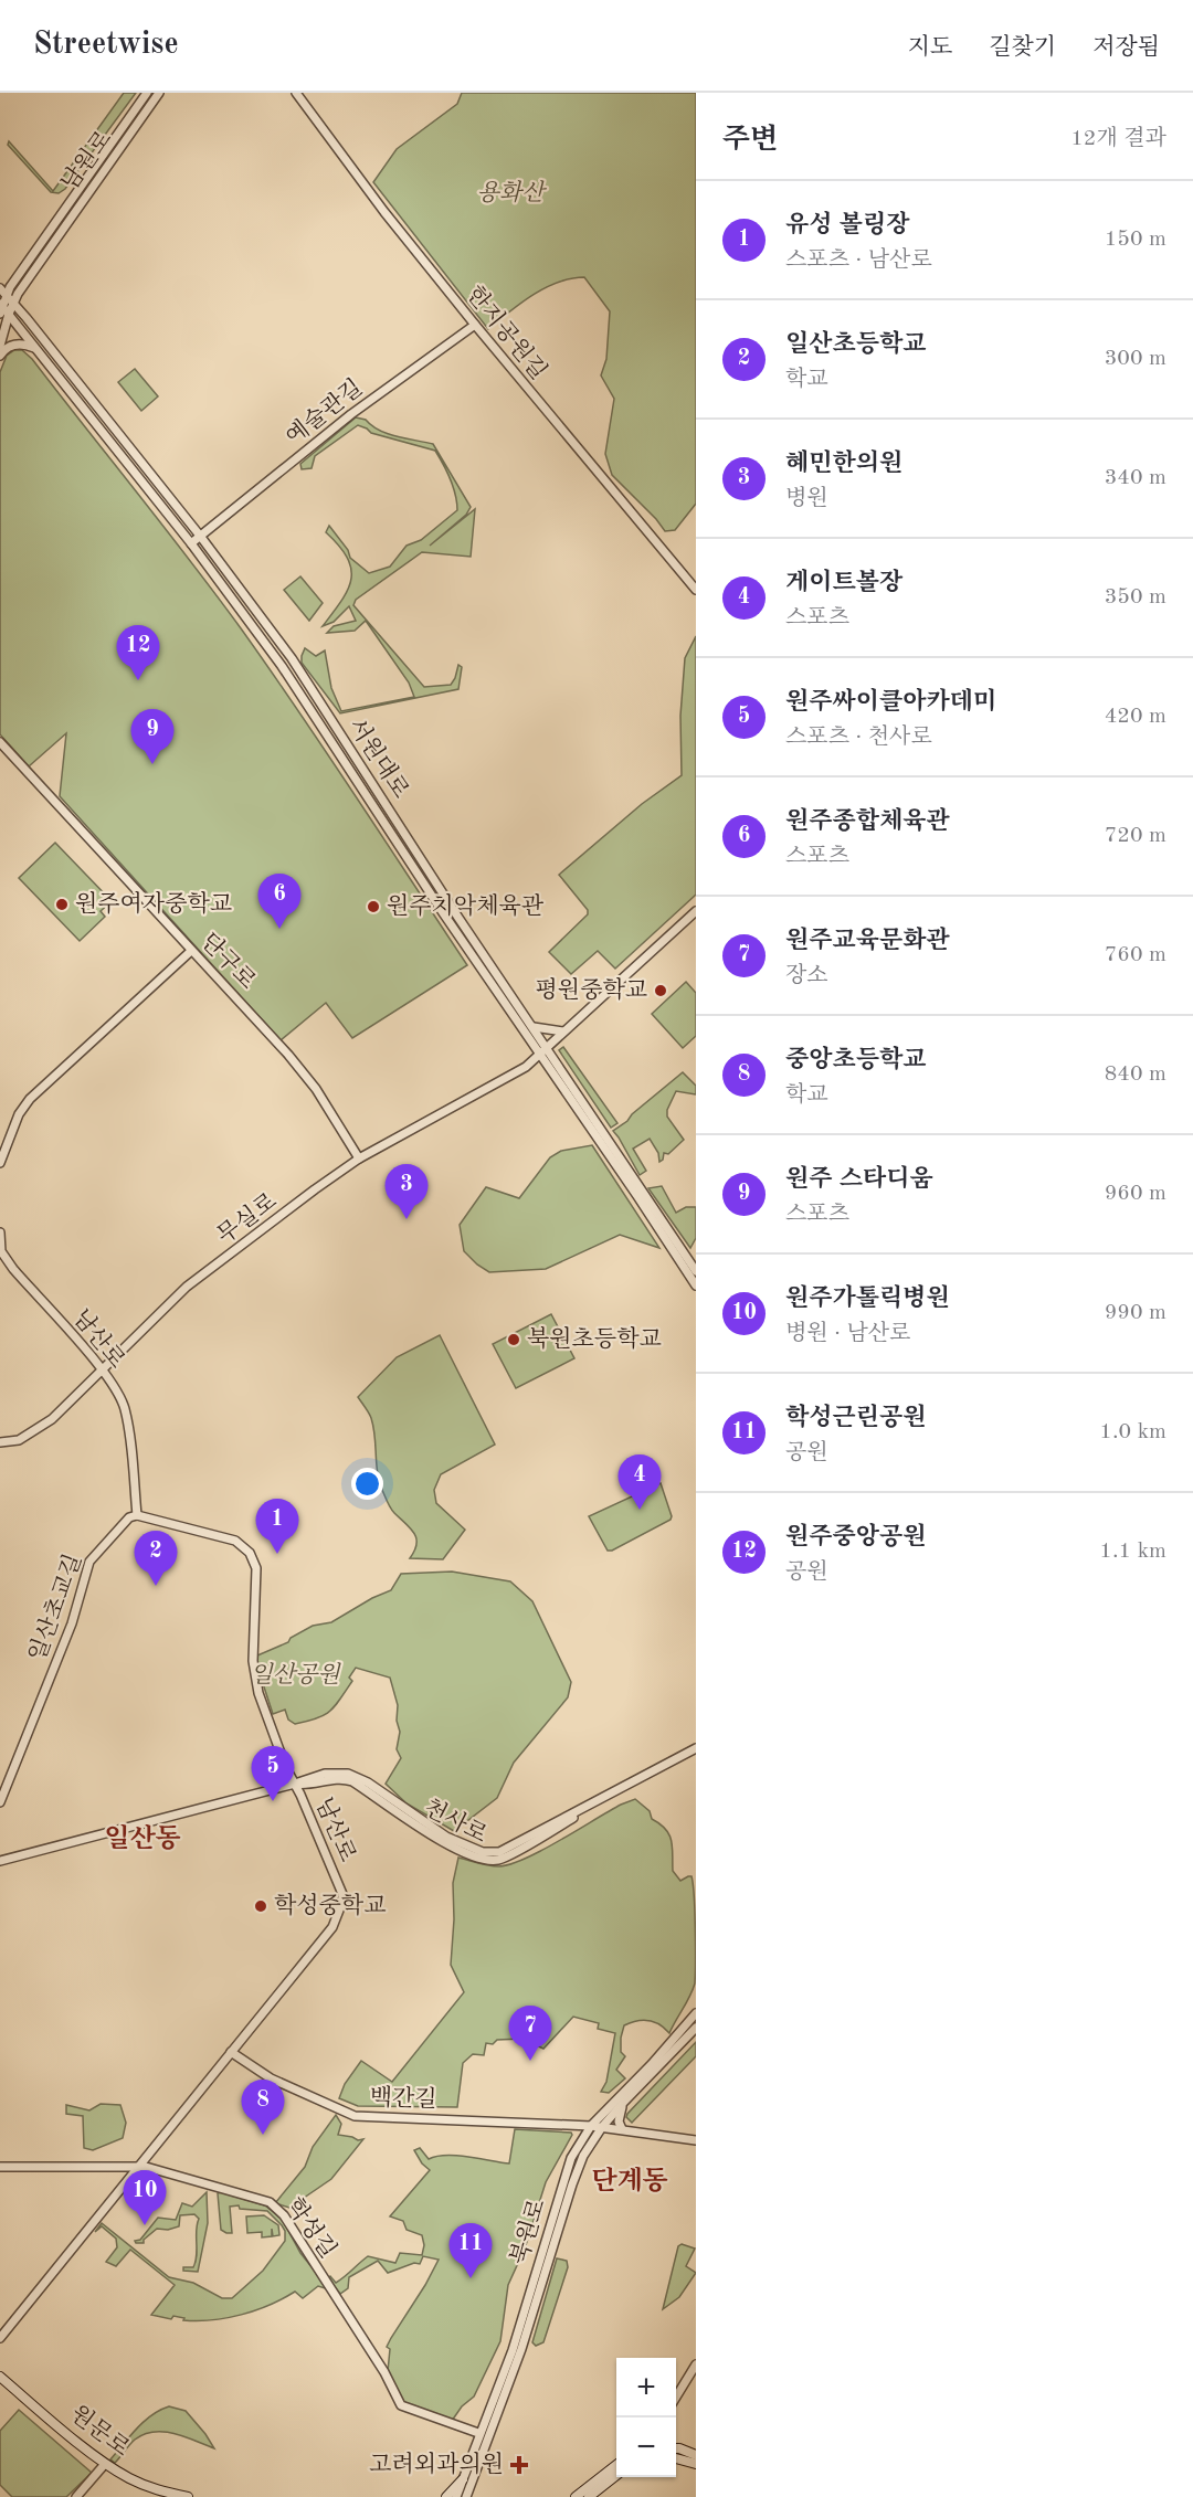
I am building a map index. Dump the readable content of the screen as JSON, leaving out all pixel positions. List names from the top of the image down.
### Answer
{
  "streets": {
    "main road": ["원문로"],
    "street": [
      "남원로",
      "한지공원길",
      "예술관길",
      "서원대로",
      "단구로",
      "무실로",
      "남산로",
      "일산초교길",
      "천사로",
      "백간길",
      "학성길",
      "북원로"
    ]
  },
  "crossings": [
    ["남원로", "서원대로"],
    ["한지공원길", "예술관길"],
    ["예술관길", "서원대로"],
    ["서원대로", "무실로"],
    ["단구로", "무실로"],
    ["무실로", "남산로"],
    ["남산로", "일산초교길"],
    ["남산로", "천사로"],
    ["남산로", "백간길"],
    ["남산로", "학성길"],
    ["백간길", "북원로"],
    ["학성길", "북원로"]
  ],
  "districts": ["일산동", "단계동"],
  "parks": ["용화산", "일산공원"],
  "places": {
    "other": [
      "원주여자중학교",
      "원주치악체육관",
      "평원중학교",
      "북원초등학교",
      "학성중학교"
    ],
    "health": ["고려외과의원"]
  },
  "page": {
    "header": "Streetwise",
    "nav": ["지도", "길찾기", "저장됨"],
    "heading": ["주변", "12개 결과"],
    "list": [
      {
        "mark": "1",
        "name": "유성 볼링장",
        "note": "스포츠 · 남산로",
        "value": "150 m"
      },
      {
        "mark": "2",
        "name": "일산초등학교",
        "note": "학교",
        "value": "300 m"
      },
      {
        "mark": "3",
        "name": "혜민한의원",
        "note": "병원",
        "value": "340 m"
      },
      {
        "mark": "4",
        "name": "게이트볼장",
        "note": "스포츠",
        "value": "350 m"
      },
      {
        "mark": "5",
        "name": "원주싸이클아카데미",
        "note": "스포츠 · 천사로",
        "value": "420 m"
      },
      {
        "mark": "6",
        "name": "원주종합체육관",
        "note": "스포츠",
        "value": "720 m"
      },
      {
        "mark": "7",
        "name": "원주교육문화관",
        "note": "장소",
        "value": "760 m"
      },
      {
        "mark": "8",
        "name": "중앙초등학교",
        "note": "학교",
        "value": "840 m"
      },
      {
        "mark": "9",
        "name": "원주 스타디움",
        "note": "스포츠",
        "value": "960 m"
      },
      {
        "mark": "10",
        "name": "원주가톨릭병원",
        "note": "병원 · 남산로",
        "value": "990 m"
      },
      {
        "mark": "11",
        "name": "학성근린공원",
        "note": "공원",
        "value": "1.0 km"
      },
      {
        "mark": "12",
        "name": "원주중앙공원",
        "note": "공원",
        "value": "1.1 km"
      }
    ],
    "pins": [
      "12",
      "9",
      "6",
      "3",
      "4",
      "1",
      "2",
      "5",
      "7",
      "8",
      "10",
      "11"
    ],
    "map_buttons": ["+", "−"]
  }
}
